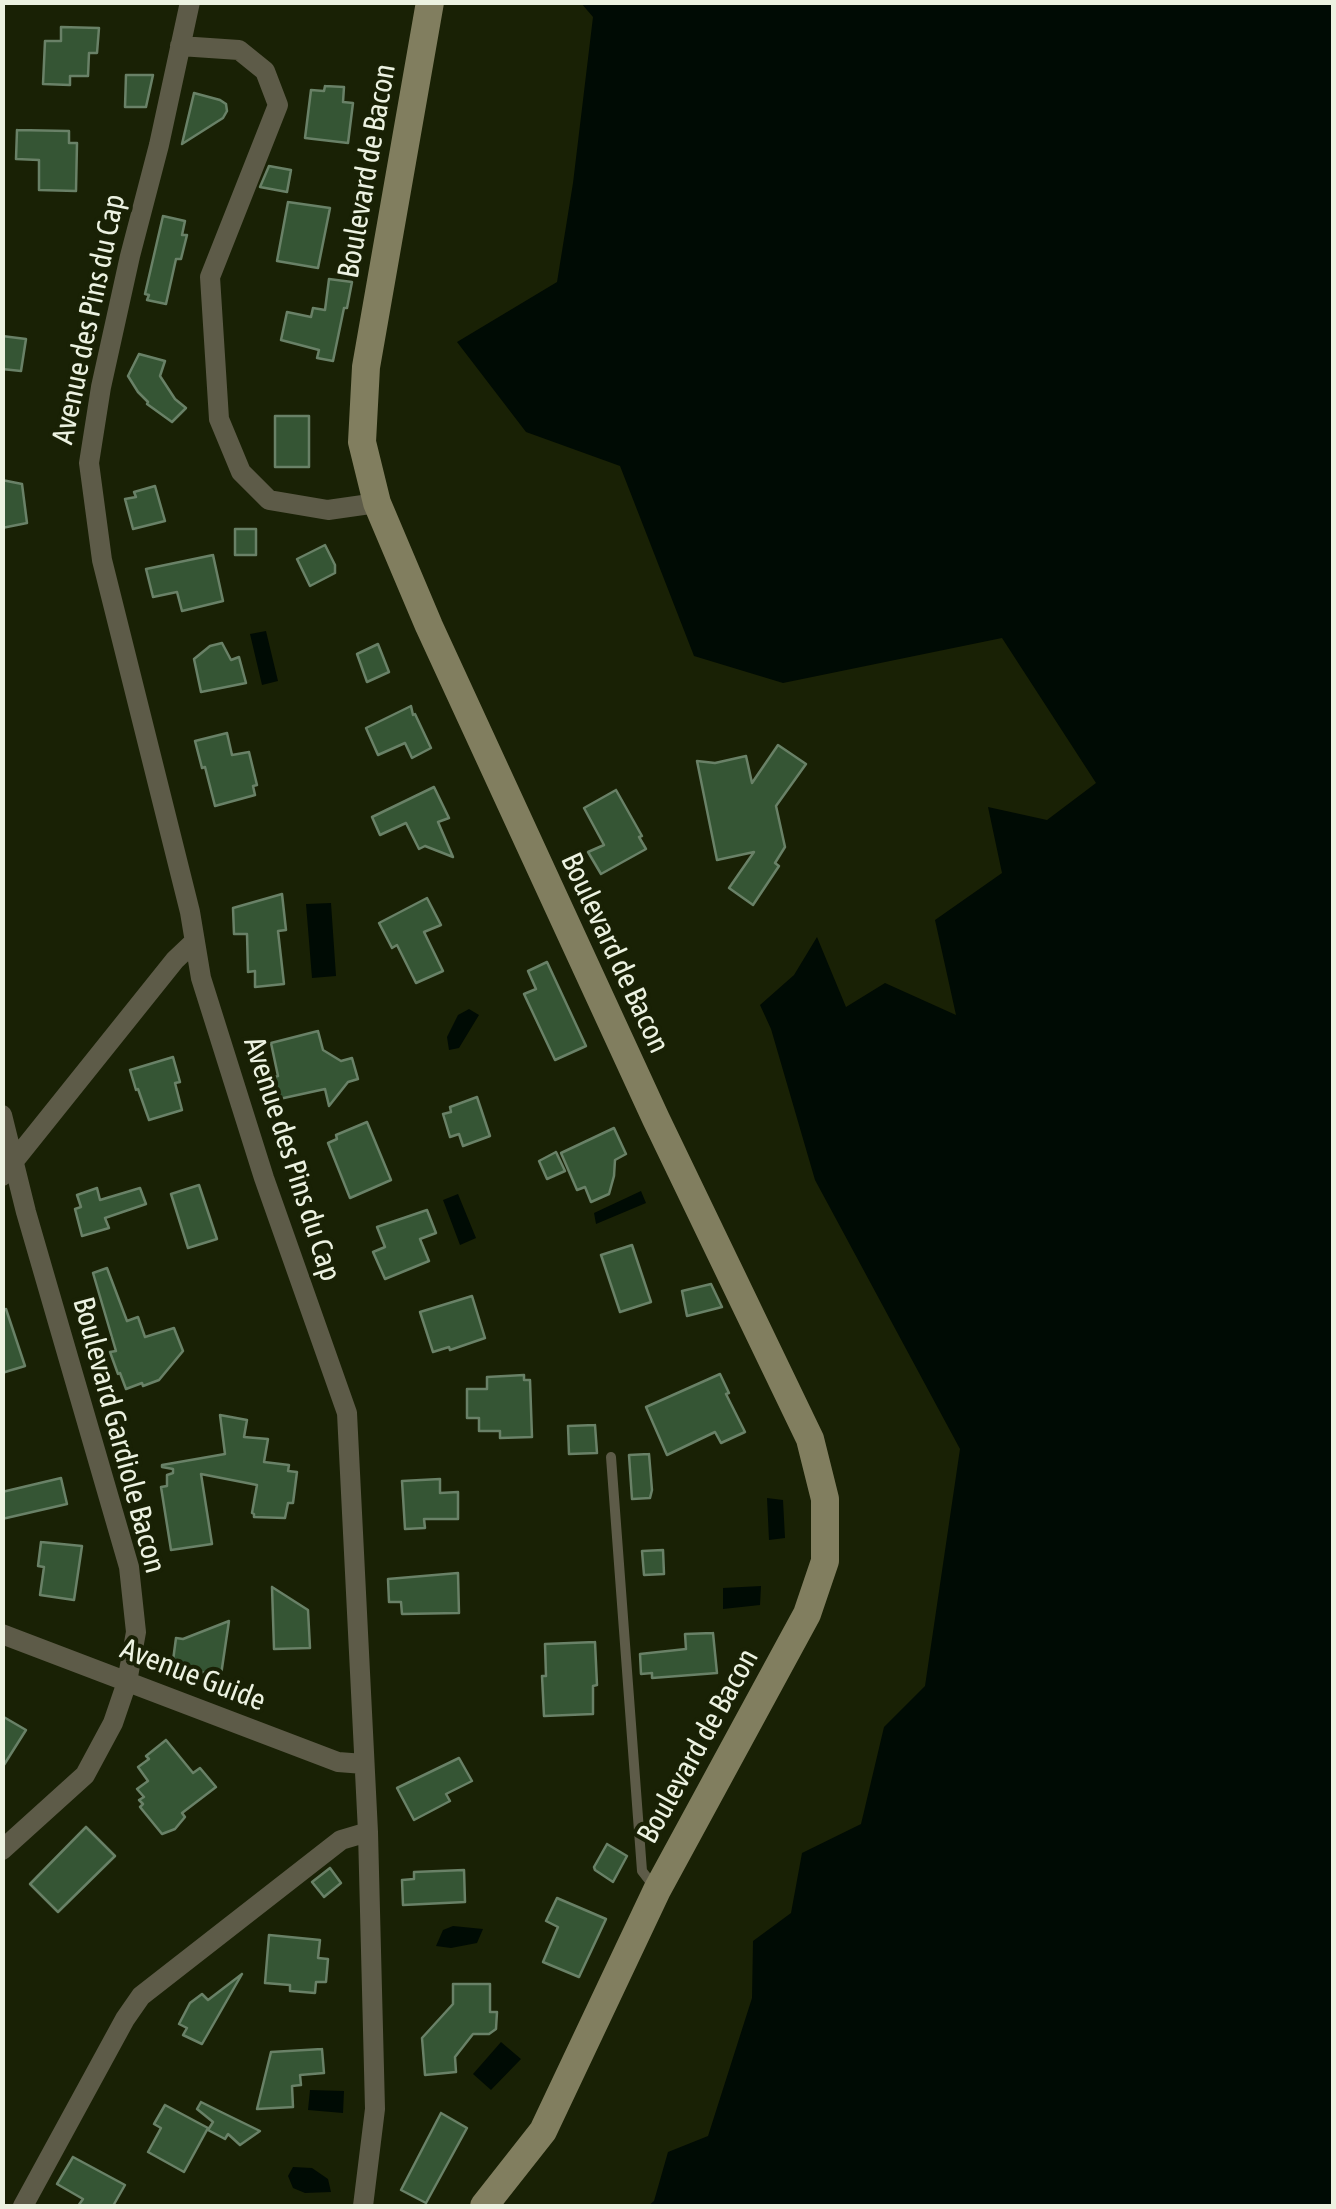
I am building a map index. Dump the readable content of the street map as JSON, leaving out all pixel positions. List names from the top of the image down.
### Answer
{
  "streets": {
    "street": [
      "Boulevard de Bacon",
      "Avenue des Pins du Cap",
      "Boulevard Gardiole Bacon",
      "Avenue Guide"
    ]
  },
  "crossings": [
    ["Avenue des Pins du Cap", "Avenue Guide"],
    ["Boulevard Gardiole Bacon", "Avenue Guide"]
  ]
}
